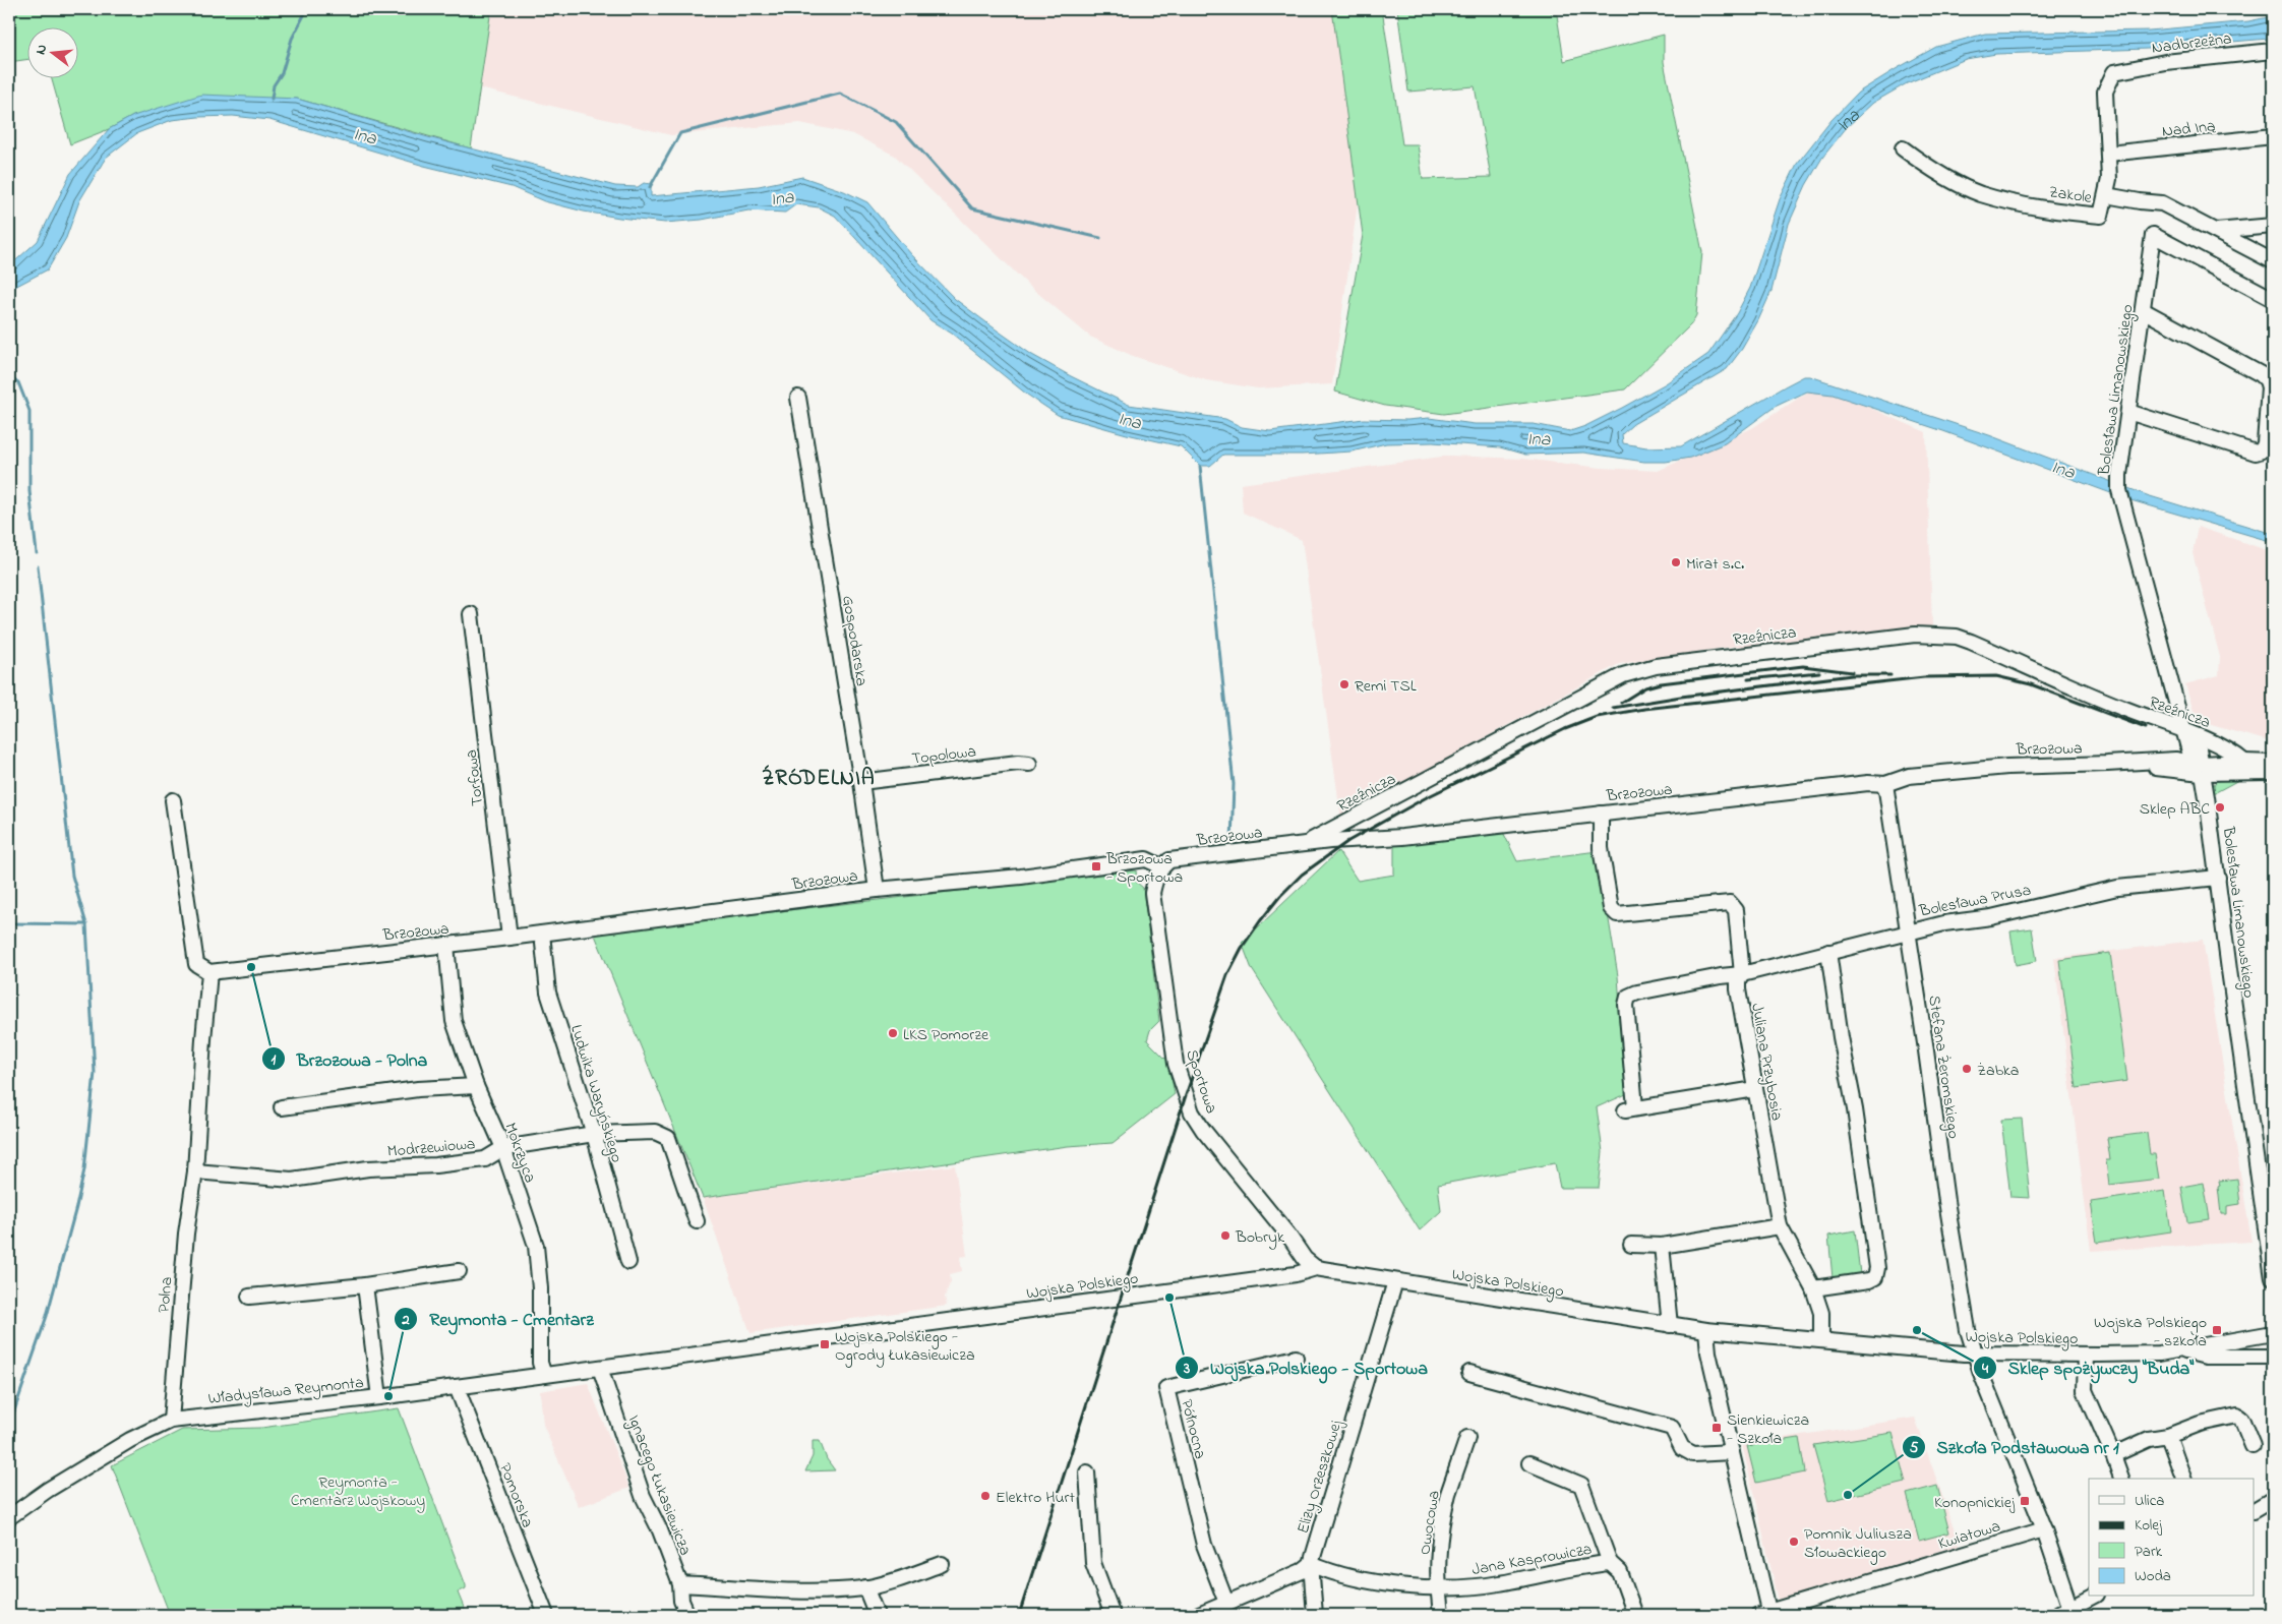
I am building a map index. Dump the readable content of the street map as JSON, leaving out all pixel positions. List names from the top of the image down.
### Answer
{
  "streets": {
    "street": [
      "Nadbrzeżna",
      "Nad Iną",
      "Zakole",
      "Bolesława Limanowskiego",
      "Rzeźnicza",
      "Gospodarska",
      "Brzozowa",
      "Topolowa",
      "Torfowa",
      "Bolesława Prusa",
      "Juliana Przybosia",
      "Stefana Żeromskiego",
      "Sportowa",
      "Ludwika Waryńskiego",
      "Modrzewiowa",
      "Mokrzyca",
      "Wojska Polskiego",
      "Polna",
      "Władysława Reymonta",
      "Północna",
      "Elizy Orzeszkowej",
      "Ignacego Łukasiewicza",
      "Pomorska",
      "Owocowa",
      "Kwiatowa",
      "Jana Kasprowicza"
    ]
  },
  "crossings": [
    ["Nadbrzeżna", "Zakole"],
    ["Nad Iną", "Zakole"],
    ["Bolesława Limanowskiego", "Rzeźnicza"],
    ["Bolesława Limanowskiego", "Brzozowa"],
    ["Bolesława Limanowskiego", "Bolesława Prusa"],
    ["Rzeźnicza", "Brzozowa"],
    ["Gospodarska", "Brzozowa"],
    ["Gospodarska", "Topolowa"],
    ["Brzozowa", "Torfowa"],
    ["Brzozowa", "Juliana Przybosia"],
    ["Brzozowa", "Stefana Żeromskiego"],
    ["Brzozowa", "Sportowa"],
    ["Brzozowa", "Ludwika Waryńskiego"],
    ["Brzozowa", "Mokrzyca"],
    ["Bolesława Prusa", "Juliana Przybosia"],
    ["Bolesława Prusa", "Stefana Żeromskiego"],
    ["Juliana Przybosia", "Wojska Polskiego"],
    ["Stefana Żeromskiego", "Wojska Polskiego"],
    ["Stefana Żeromskiego", "Kwiatowa"],
    ["Sportowa", "Wojska Polskiego"],
    ["Ludwika Waryńskiego", "Modrzewiowa"],
    ["Modrzewiowa", "Mokrzyca"],
    ["Modrzewiowa", "Polna"],
    ["Mokrzyca", "Władysława Reymonta"],
    ["Wojska Polskiego", "Władysława Reymonta"],
    ["Wojska Polskiego", "Elizy Orzeszkowej"],
    ["Polna", "Władysława Reymonta"],
    ["Władysława Reymonta", "Ignacego Łukasiewicza"],
    ["Władysława Reymonta", "Pomorska"],
    ["Elizy Orzeszkowej", "Jana Kasprowicza"],
    ["Owocowa", "Jana Kasprowicza"]
  ],
  "districts": ["ŹRÓDELNIA"],
  "water": ["Ina"],
  "parks": ["Reymonta - Cmentarz Wojskowy"],
  "places": {
    "other": [
      "Mirat s.c.",
      "Remi TSL",
      "Sklep ABC",
      "Brzozowa - Polna",
      "LKS Pomorze",
      "Żabka",
      "Bobryk",
      "Wojska Polskiego - Sportowa",
      "Sklep spożywczy \"Buda\"",
      "Reymonta - Cmentarz",
      "Szkoła Podstawowa nr 1",
      "Elektro Hurt",
      "Pomnik Juliusza Słowackiego"
    ],
    "transit": [
      "Brzozowa - Sportowa",
      "Wojska Polskiego - szkoła",
      "Wojska Polskiego - Ogrody Łukasiewicza",
      "Sienkiewicza - Szkoła",
      "Konopnickiej"
    ]
  },
  "legend": [
    "Ulica",
    "Kolej",
    "Park",
    "Woda"
  ],
  "north": "left"
}
